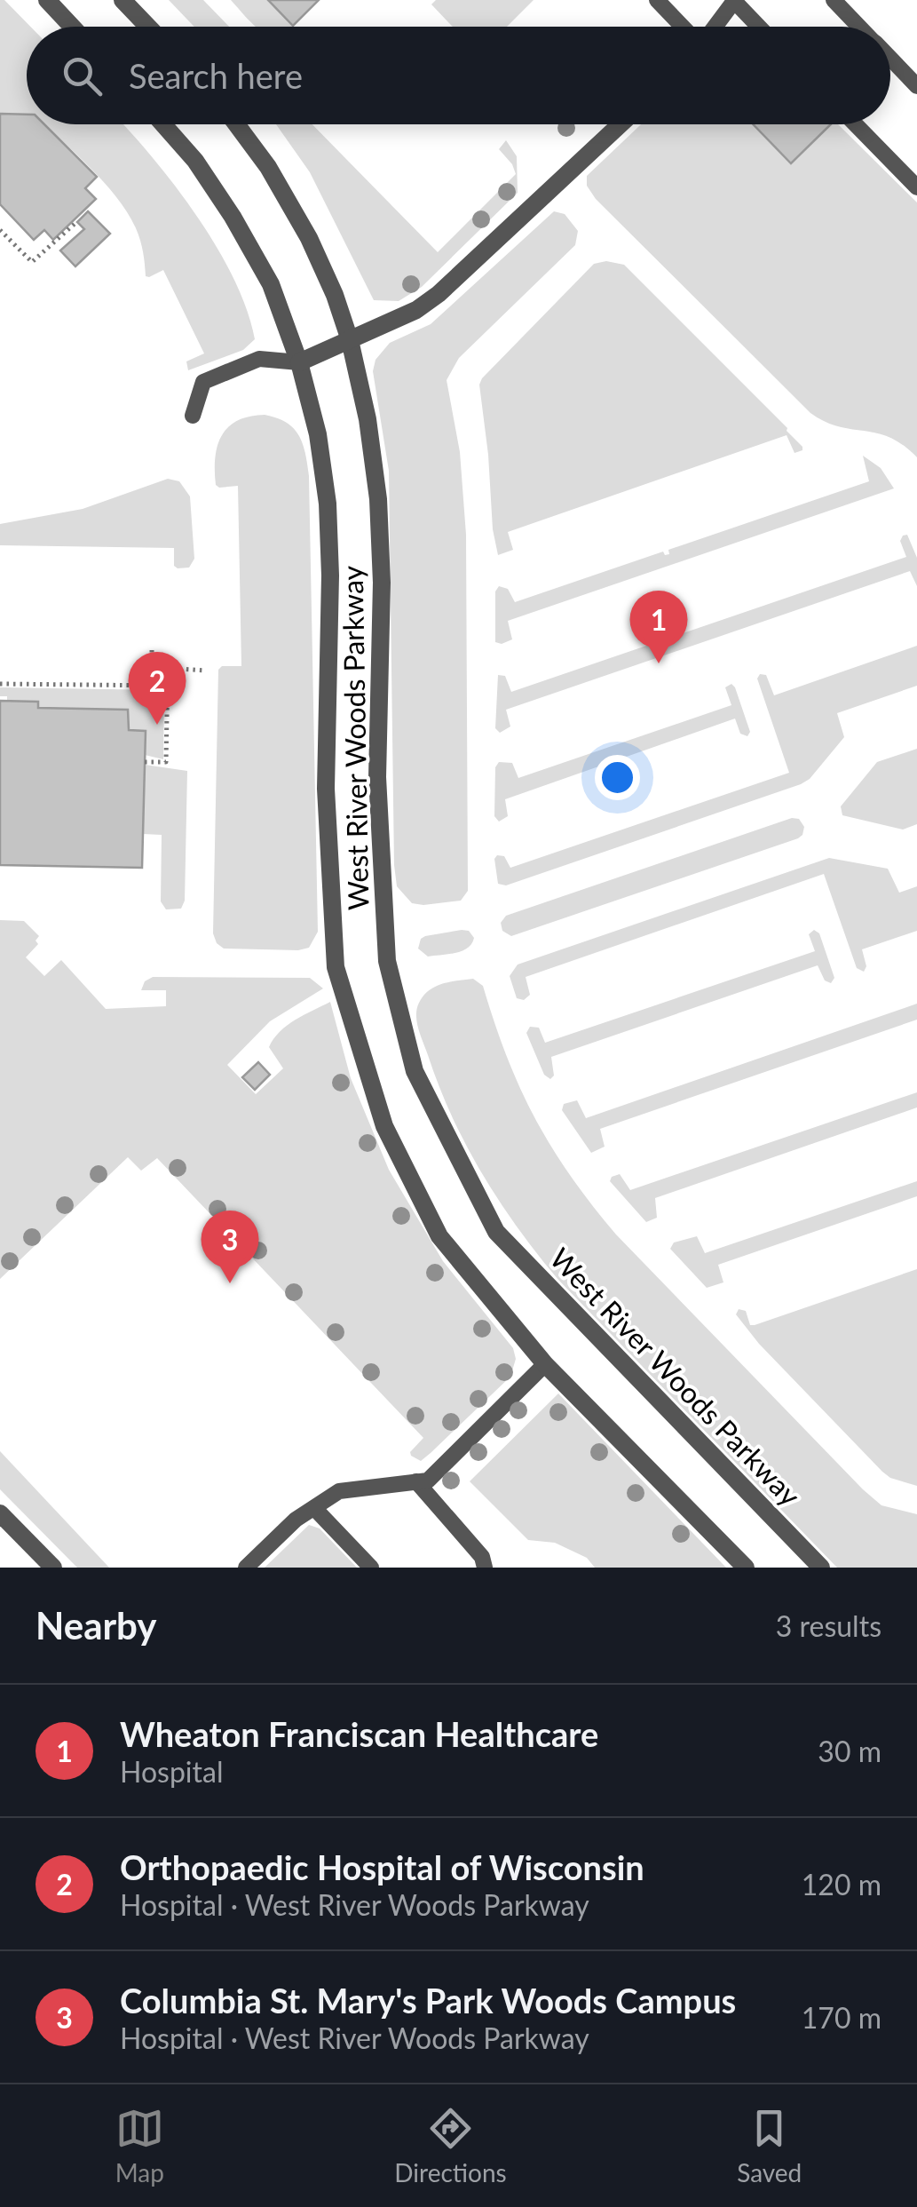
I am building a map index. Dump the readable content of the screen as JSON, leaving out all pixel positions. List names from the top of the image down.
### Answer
{
  "streets": {
    "street": ["West River Woods Parkway"]
  },
  "page": {
    "search": "Search here",
    "pins": ["1", "2", "3"],
    "heading": ["Nearby", "3 results"],
    "list": [
      {
        "mark": "1",
        "name": "Wheaton Franciscan Healthcare",
        "note": "Hospital",
        "value": "30 m"
      },
      {
        "mark": "2",
        "name": "Orthopaedic Hospital of Wisconsin",
        "note": "Hospital · West River Woods Parkway",
        "value": "120 m"
      },
      {
        "mark": "3",
        "name": "Columbia St. Mary's Park Woods Campus",
        "note": "Hospital · West River Woods Parkway",
        "value": "170 m"
      }
    ],
    "nav": ["Map", "Directions", "Saved"]
  }
}
